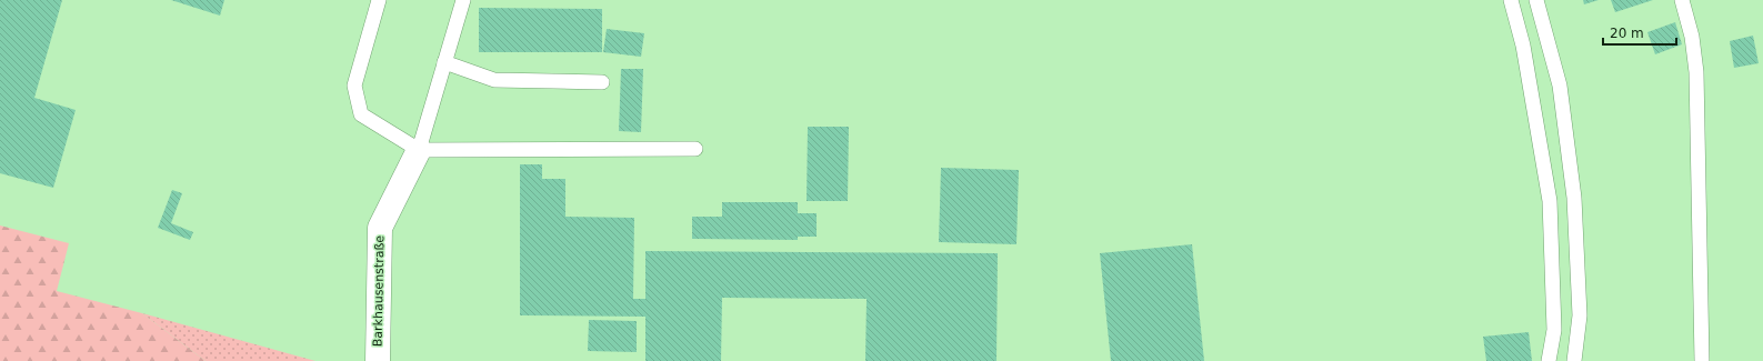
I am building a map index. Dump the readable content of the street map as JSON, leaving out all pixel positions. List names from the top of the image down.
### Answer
{
  "streets": {
    "street": ["Barkhausenstraße"]
  },
  "scale_bar": "20 m"
}
